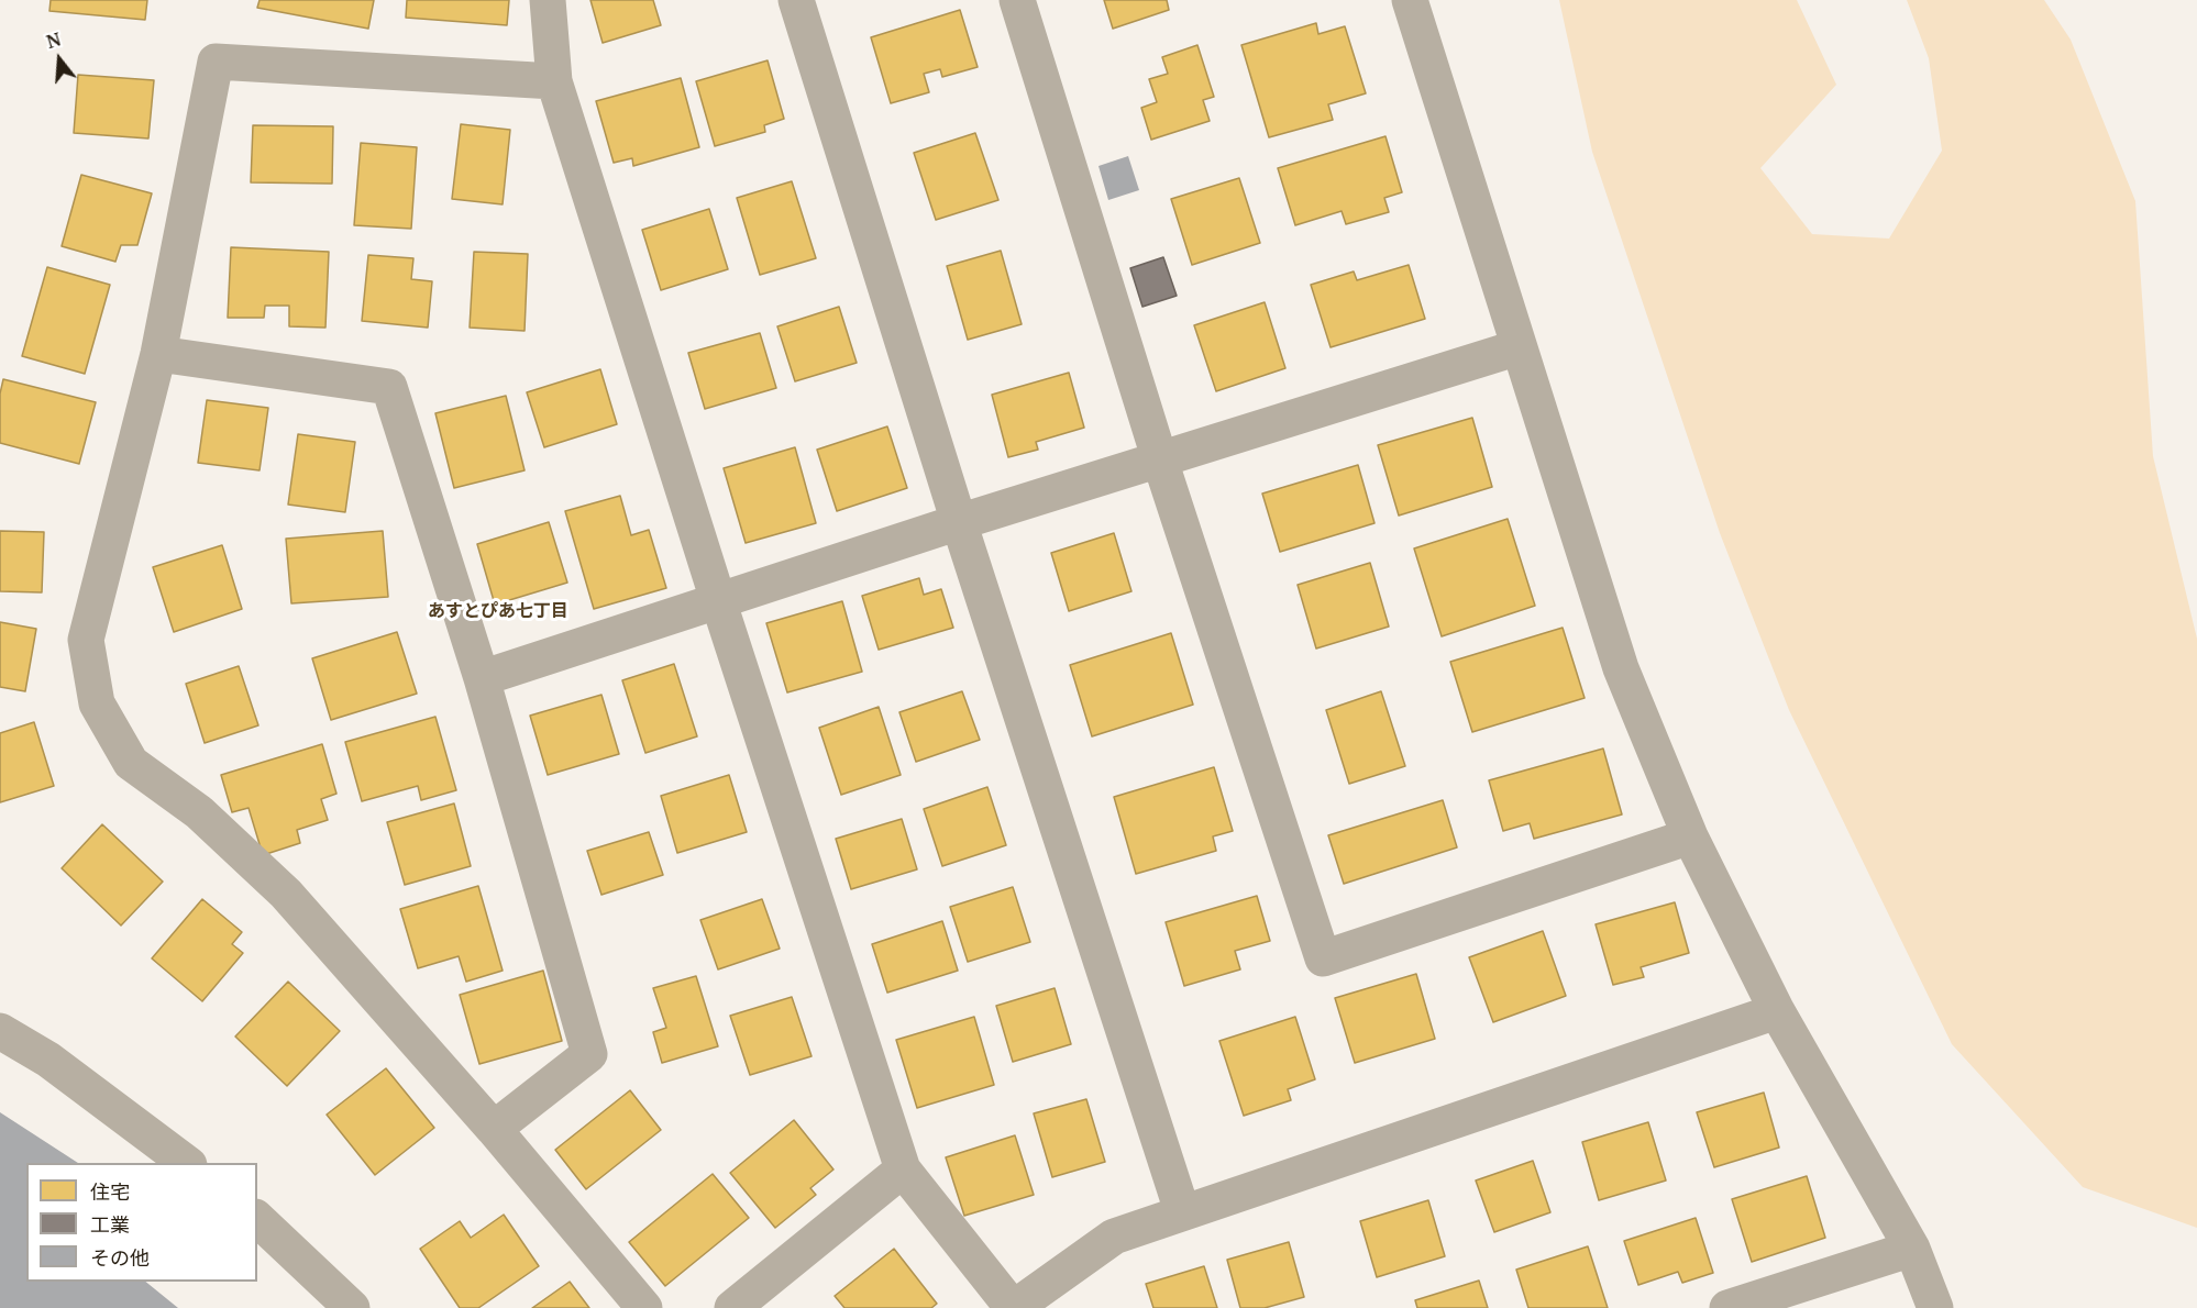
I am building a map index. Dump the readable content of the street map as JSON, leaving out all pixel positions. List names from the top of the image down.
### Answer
{
  "districts": ["あすとぴあ七丁目"],
  "legend": ["住宅", "工業", "その他"],
  "north": "top"
}
